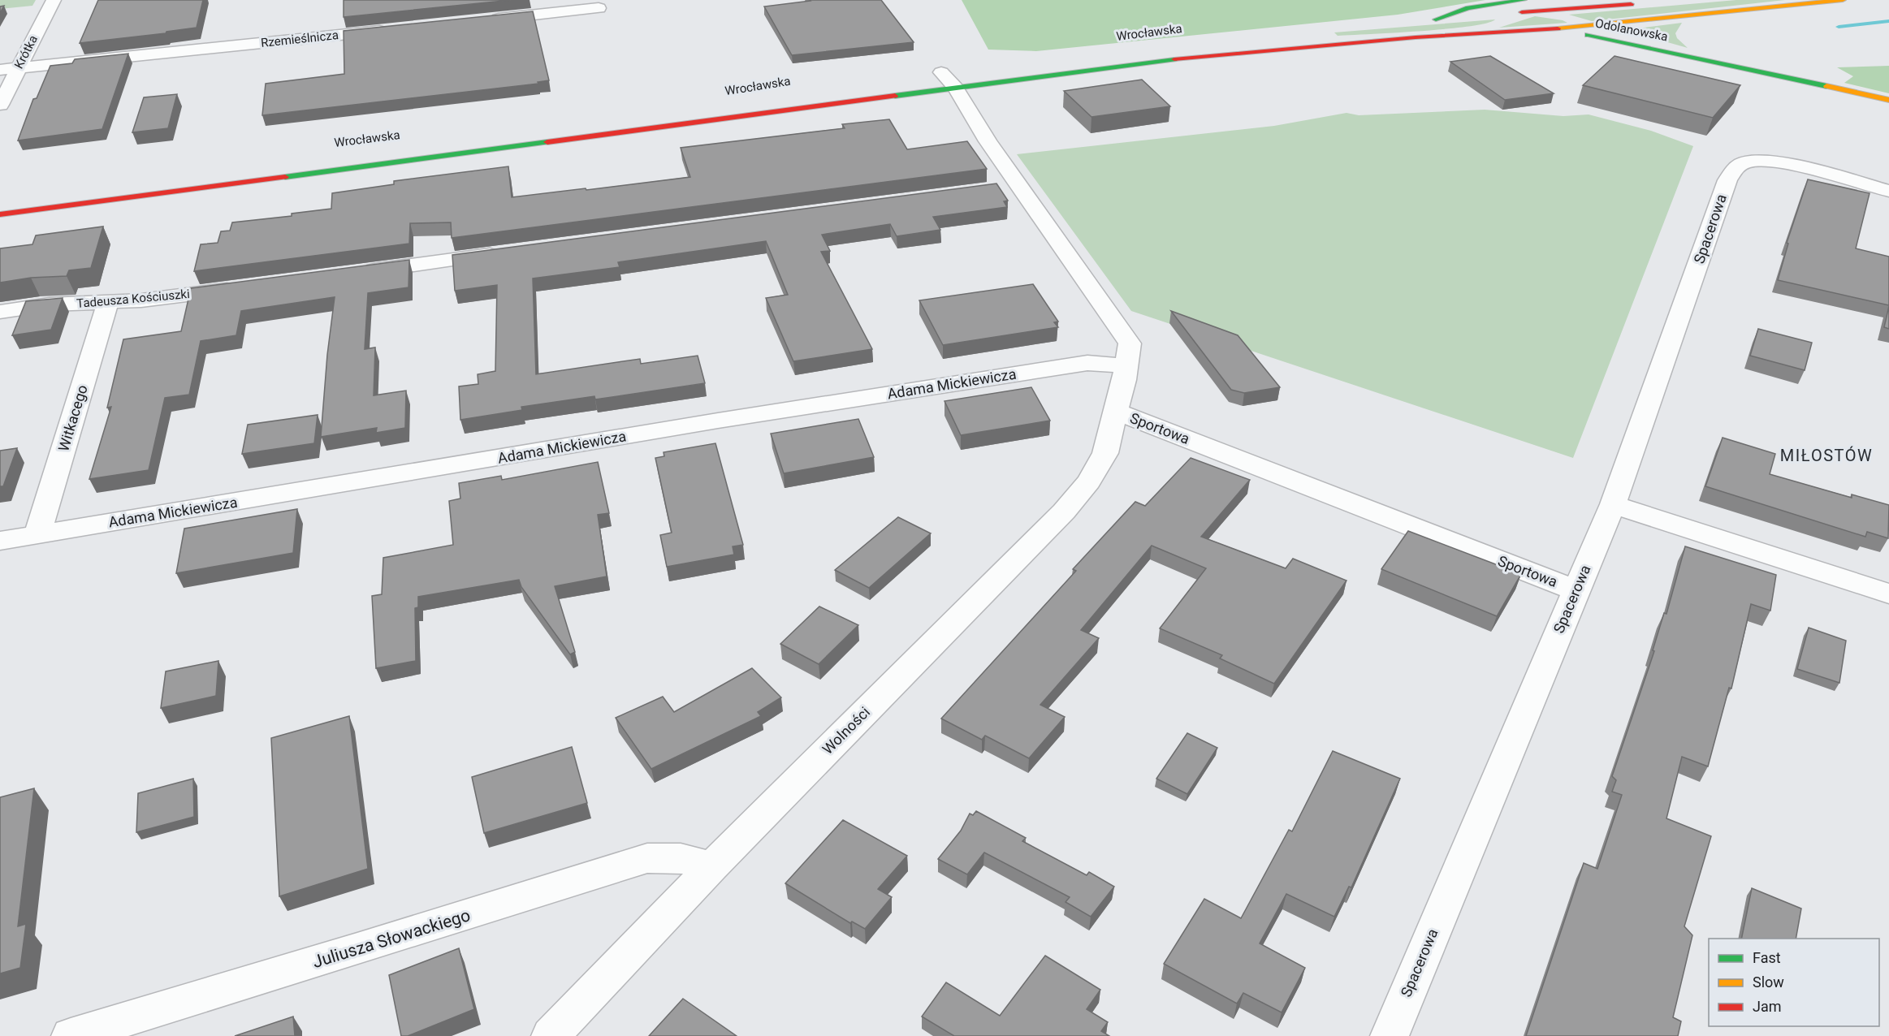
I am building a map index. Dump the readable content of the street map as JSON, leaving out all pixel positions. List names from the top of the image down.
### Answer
{
  "streets": {
    "main road": ["Odolanowska", "Wrocławska"],
    "street": [
      "Rzemieślnicza",
      "Krótka",
      "Spacerowa",
      "Tadeusza Kościuszki",
      "Adama Mickiewicza",
      "Witkacego",
      "Sportowa",
      "Wolności",
      "Juliusza Słowackiego"
    ]
  },
  "crossings": [
    ["Odolanowska", "Wrocławska"],
    ["Wrocławska", "Sportowa"],
    ["Rzemieślnicza", "Krótka"],
    ["Spacerowa", "Sportowa"],
    ["Tadeusza Kościuszki", "Witkacego"],
    ["Adama Mickiewicza", "Witkacego"],
    ["Adama Mickiewicza", "Sportowa"],
    ["Sportowa", "Wolności"],
    ["Wolności", "Juliusza Słowackiego"]
  ],
  "districts": ["MIŁOSTÓW"],
  "legend": ["Fast", "Slow", "Jam"]
}
